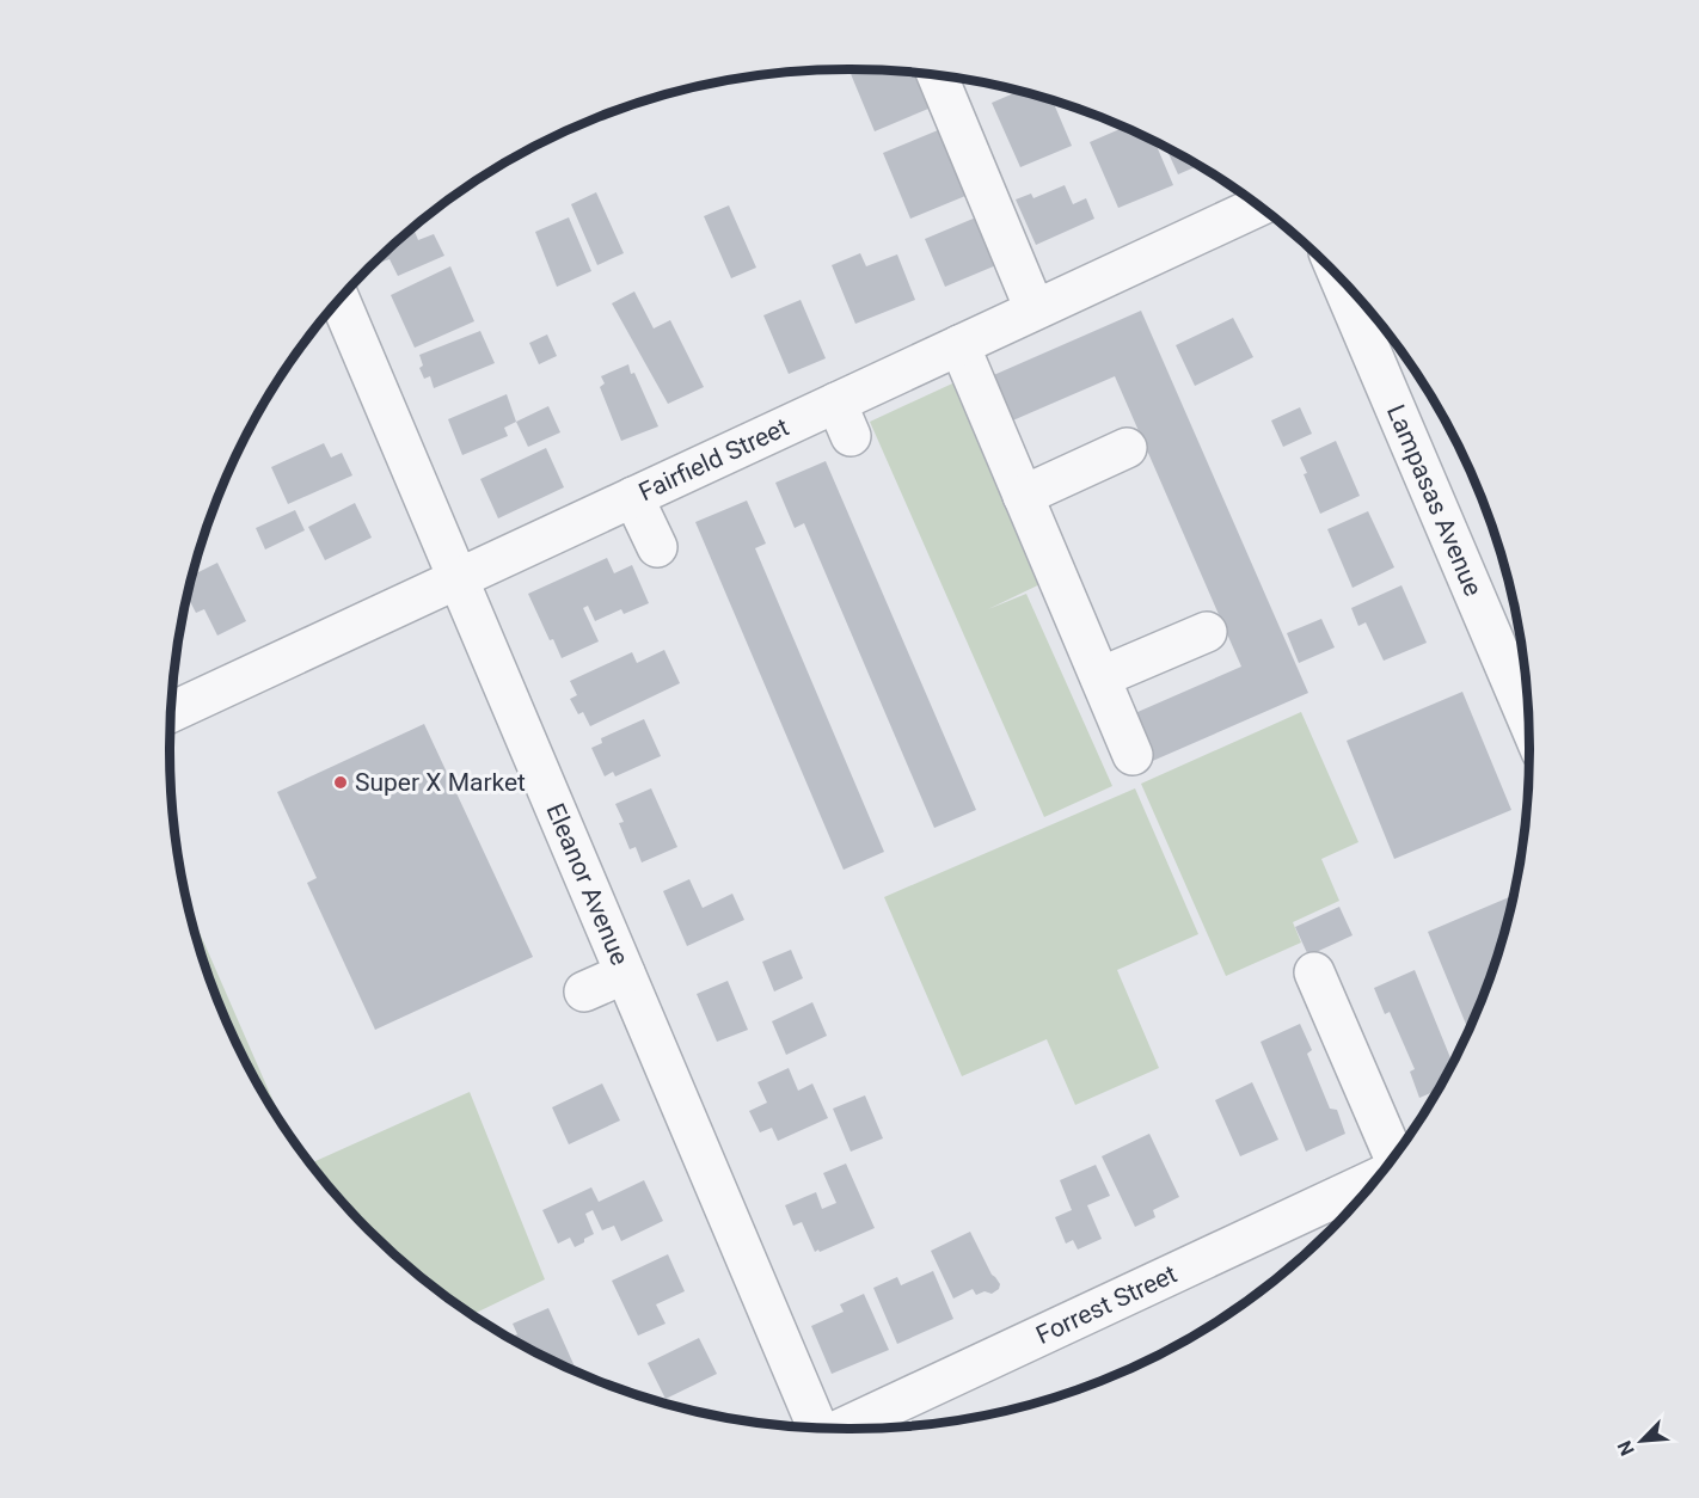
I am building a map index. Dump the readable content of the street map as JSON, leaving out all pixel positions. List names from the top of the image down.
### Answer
{
  "streets": {
    "street": [
      "Fairfield Street",
      "Lampasas Avenue",
      "Eleanor Avenue",
      "Forrest Street"
    ]
  },
  "crossings": [
    ["Fairfield Street", "Eleanor Avenue"]
  ],
  "places": ["Super X Market"],
  "north": "bottom left"
}
